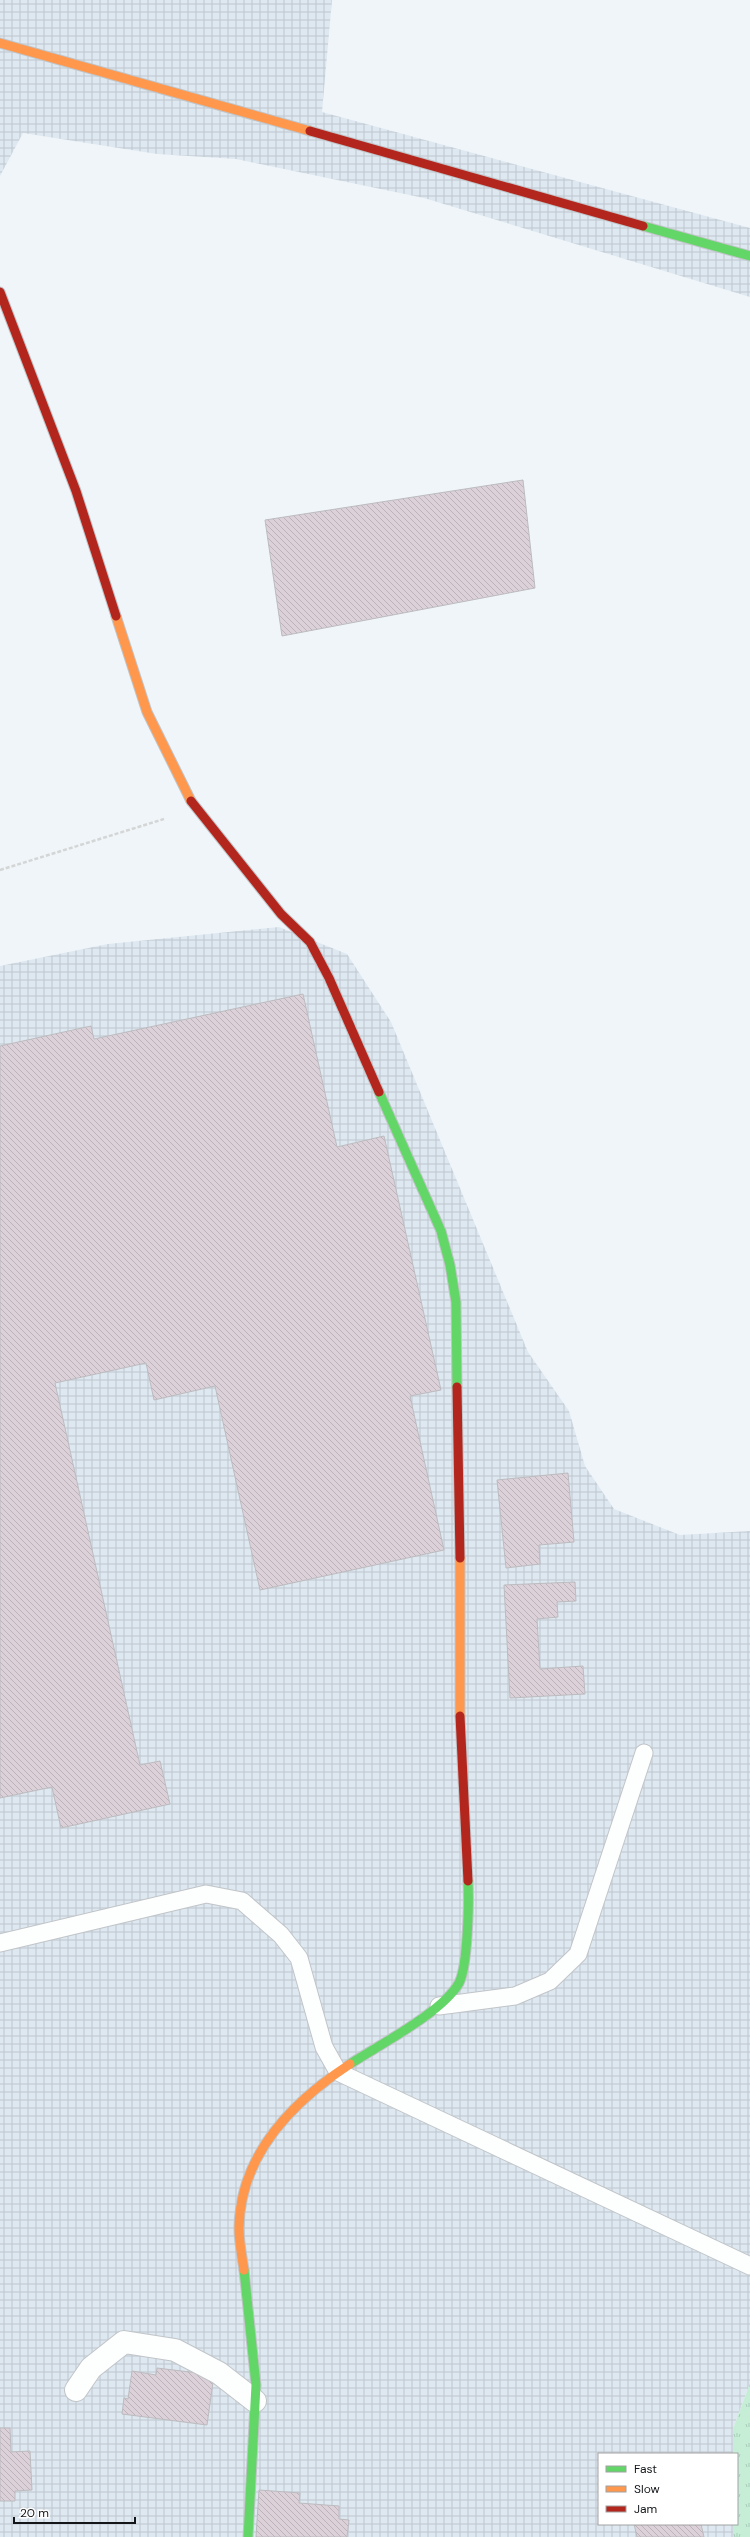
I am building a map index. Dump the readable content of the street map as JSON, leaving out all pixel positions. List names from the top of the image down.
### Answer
{
  "legend": ["Fast", "Slow", "Jam"],
  "scale_bar": "20 m"
}
